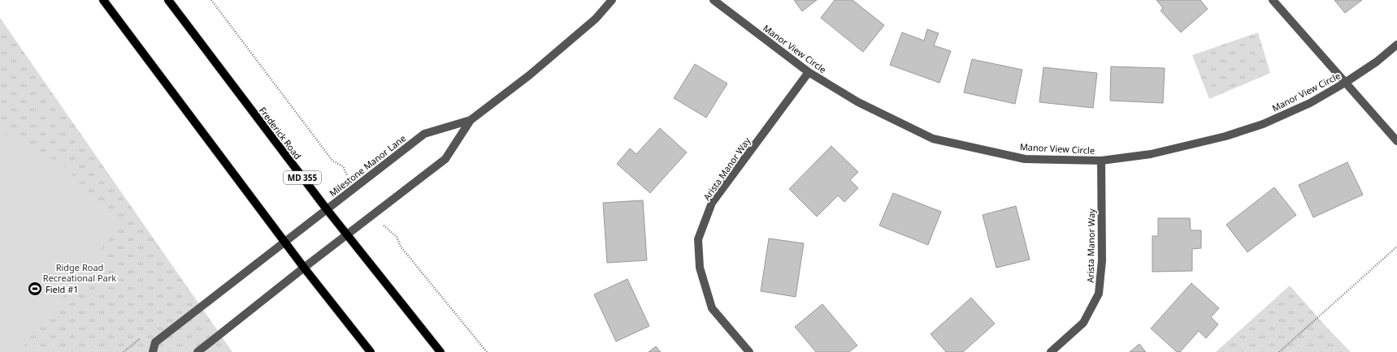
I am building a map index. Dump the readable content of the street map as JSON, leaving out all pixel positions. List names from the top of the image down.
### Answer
{
  "streets": {
    "main road": ["Frederick Road", "MD 355"],
    "street": ["Manor View Circle", "Milestone Manor Lane", "Arista Manor Way"]
  },
  "crossings": [
    ["Manor View Circle", "Arista Manor Way"],
    ["Frederick Road", "Milestone Manor Lane"]
  ],
  "parks": ["Ridge Road Recreational Park"],
  "places": {
    "sports": ["Field #1"]
  }
}
